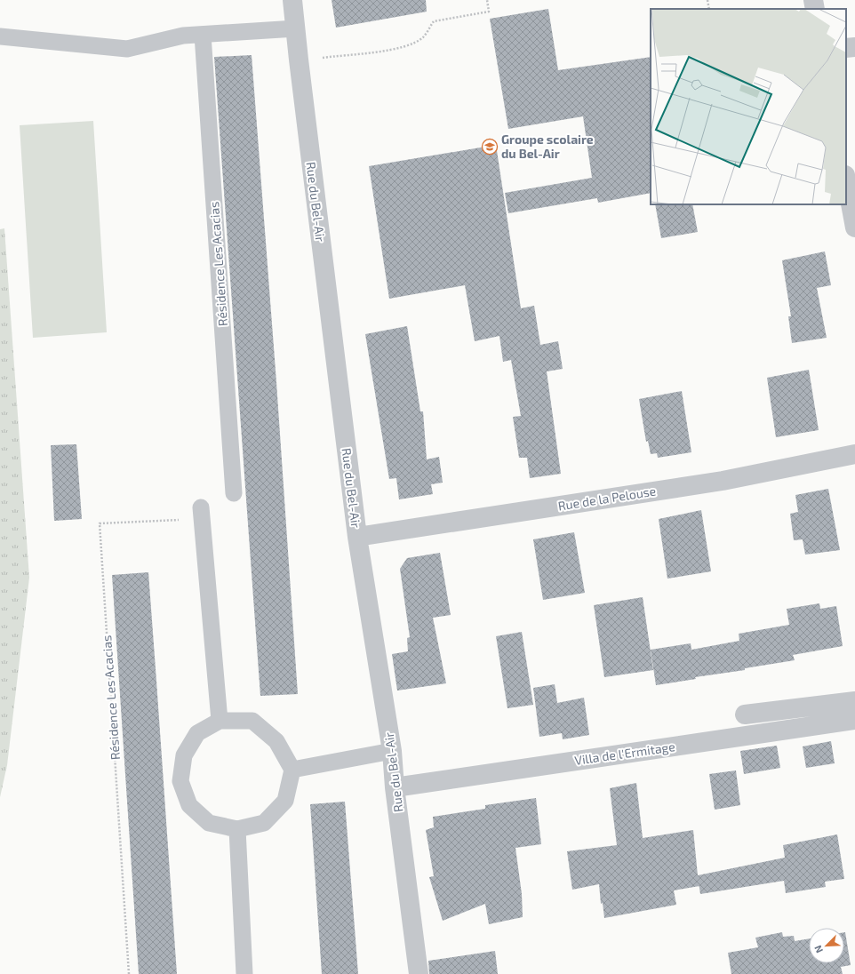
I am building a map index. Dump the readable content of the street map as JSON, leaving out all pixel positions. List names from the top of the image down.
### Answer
{
  "streets": {
    "street": ["Rue du Bel-Air", "Rue de la Pelouse", "Villa de l'Ermitage"],
    "lane": ["Résidence Les Acacias"]
  },
  "crossings": [
    ["Rue du Bel-Air", "Rue de la Pelouse"],
    ["Rue du Bel-Air", "Villa de l'Ermitage"]
  ],
  "places": {
    "school or university": ["Groupe scolaire du Bel-Air"]
  },
  "north": "bottom left"
}
